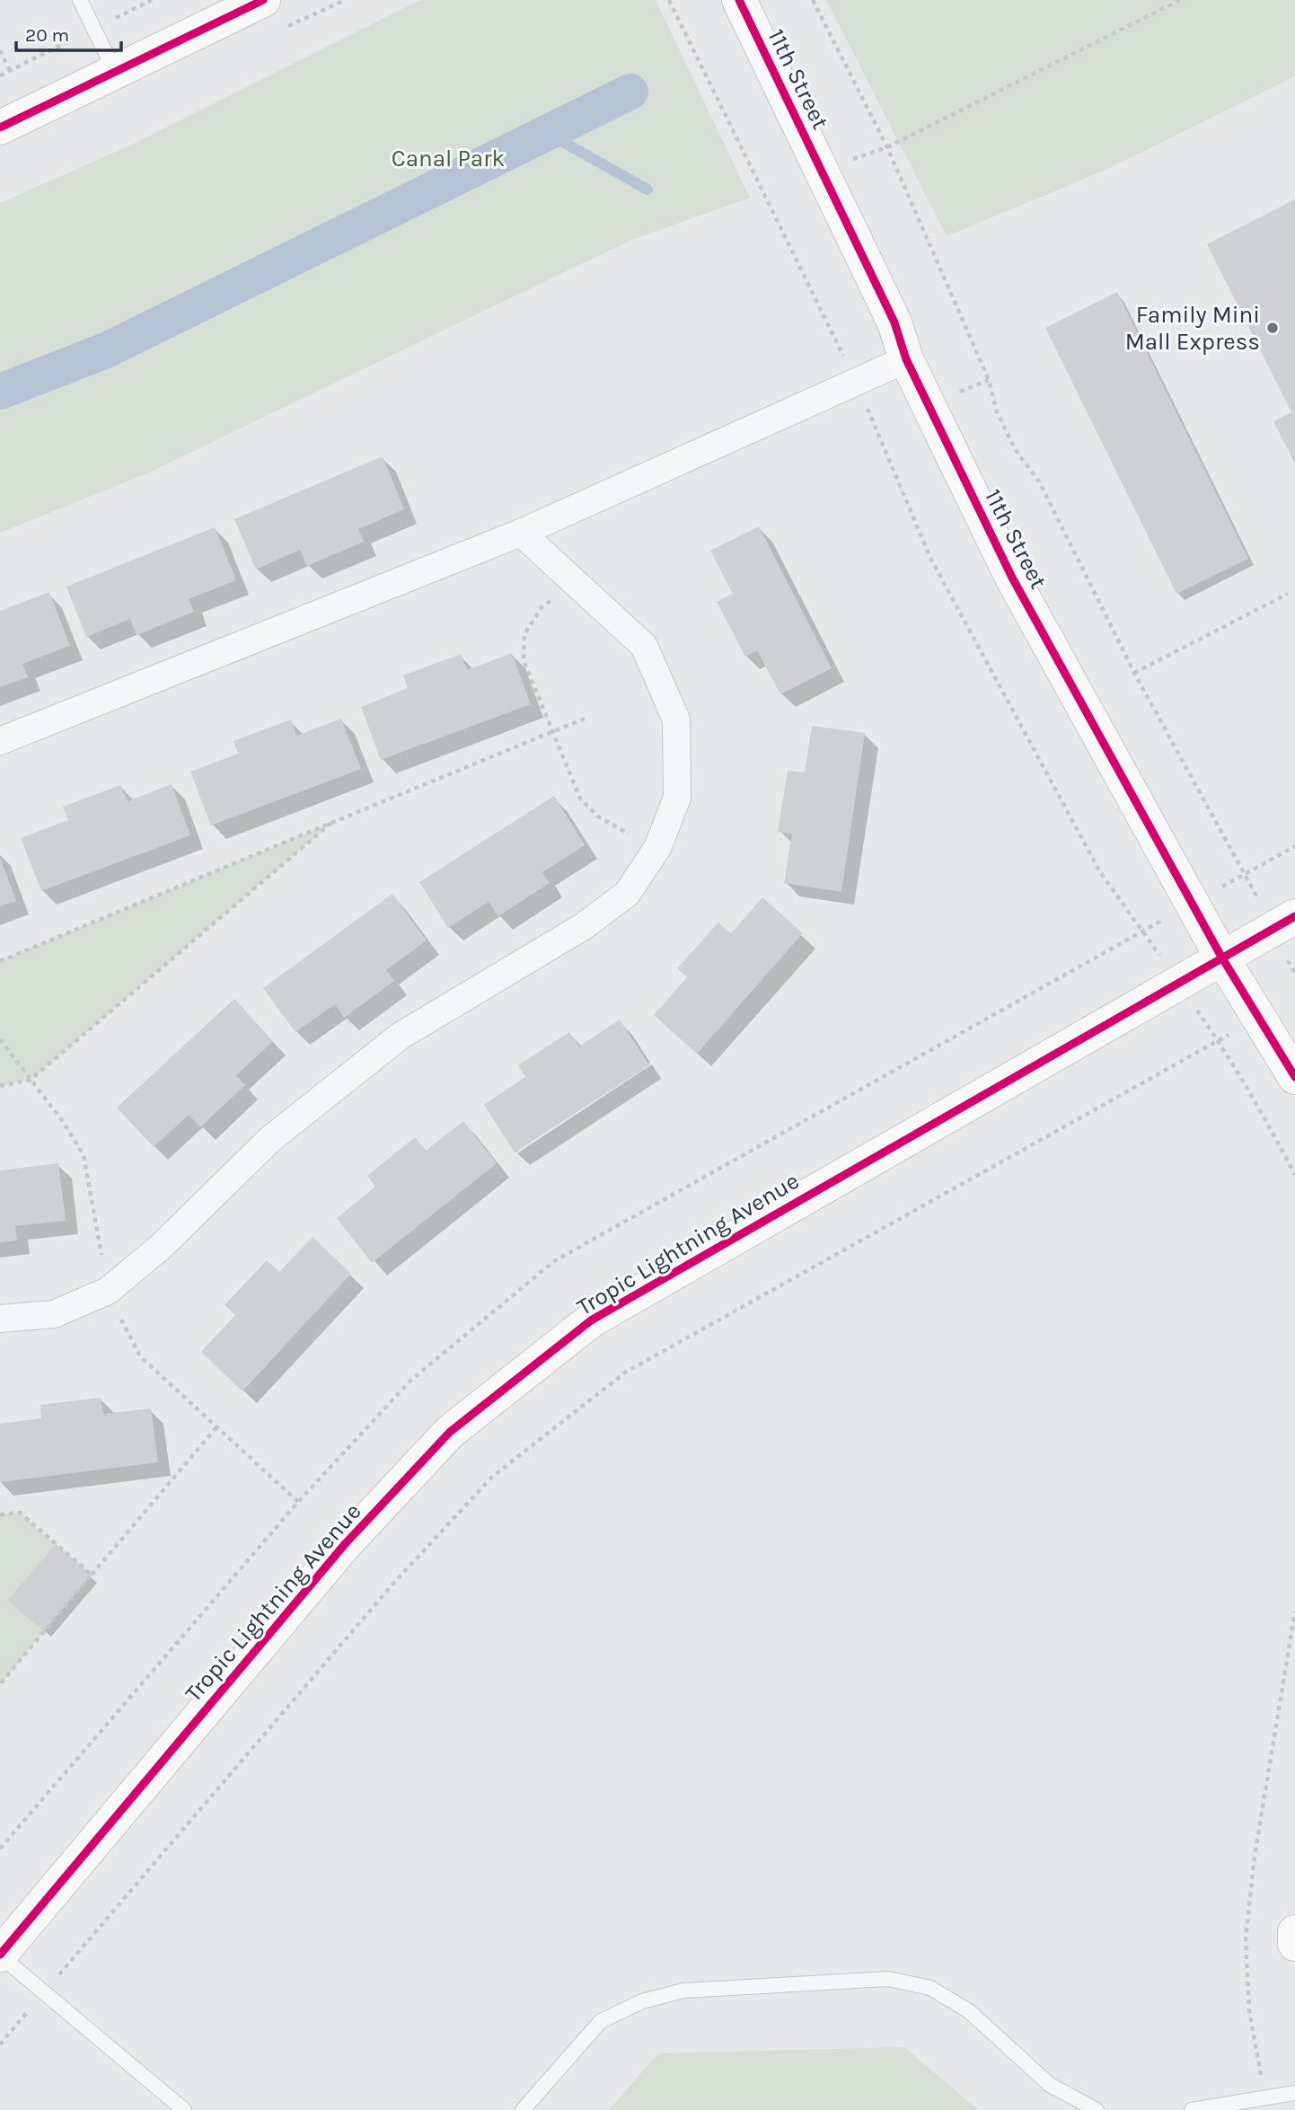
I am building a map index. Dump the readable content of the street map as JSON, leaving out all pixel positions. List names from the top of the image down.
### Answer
{
  "streets": {
    "main road": ["11th Street", "Tropic Lightning Avenue"]
  },
  "crossings": [
    ["11th Street", "Tropic Lightning Avenue"]
  ],
  "parks": ["Canal Park"],
  "places": ["Family Mini Mall Express"],
  "scale_bar": "20 m"
}
